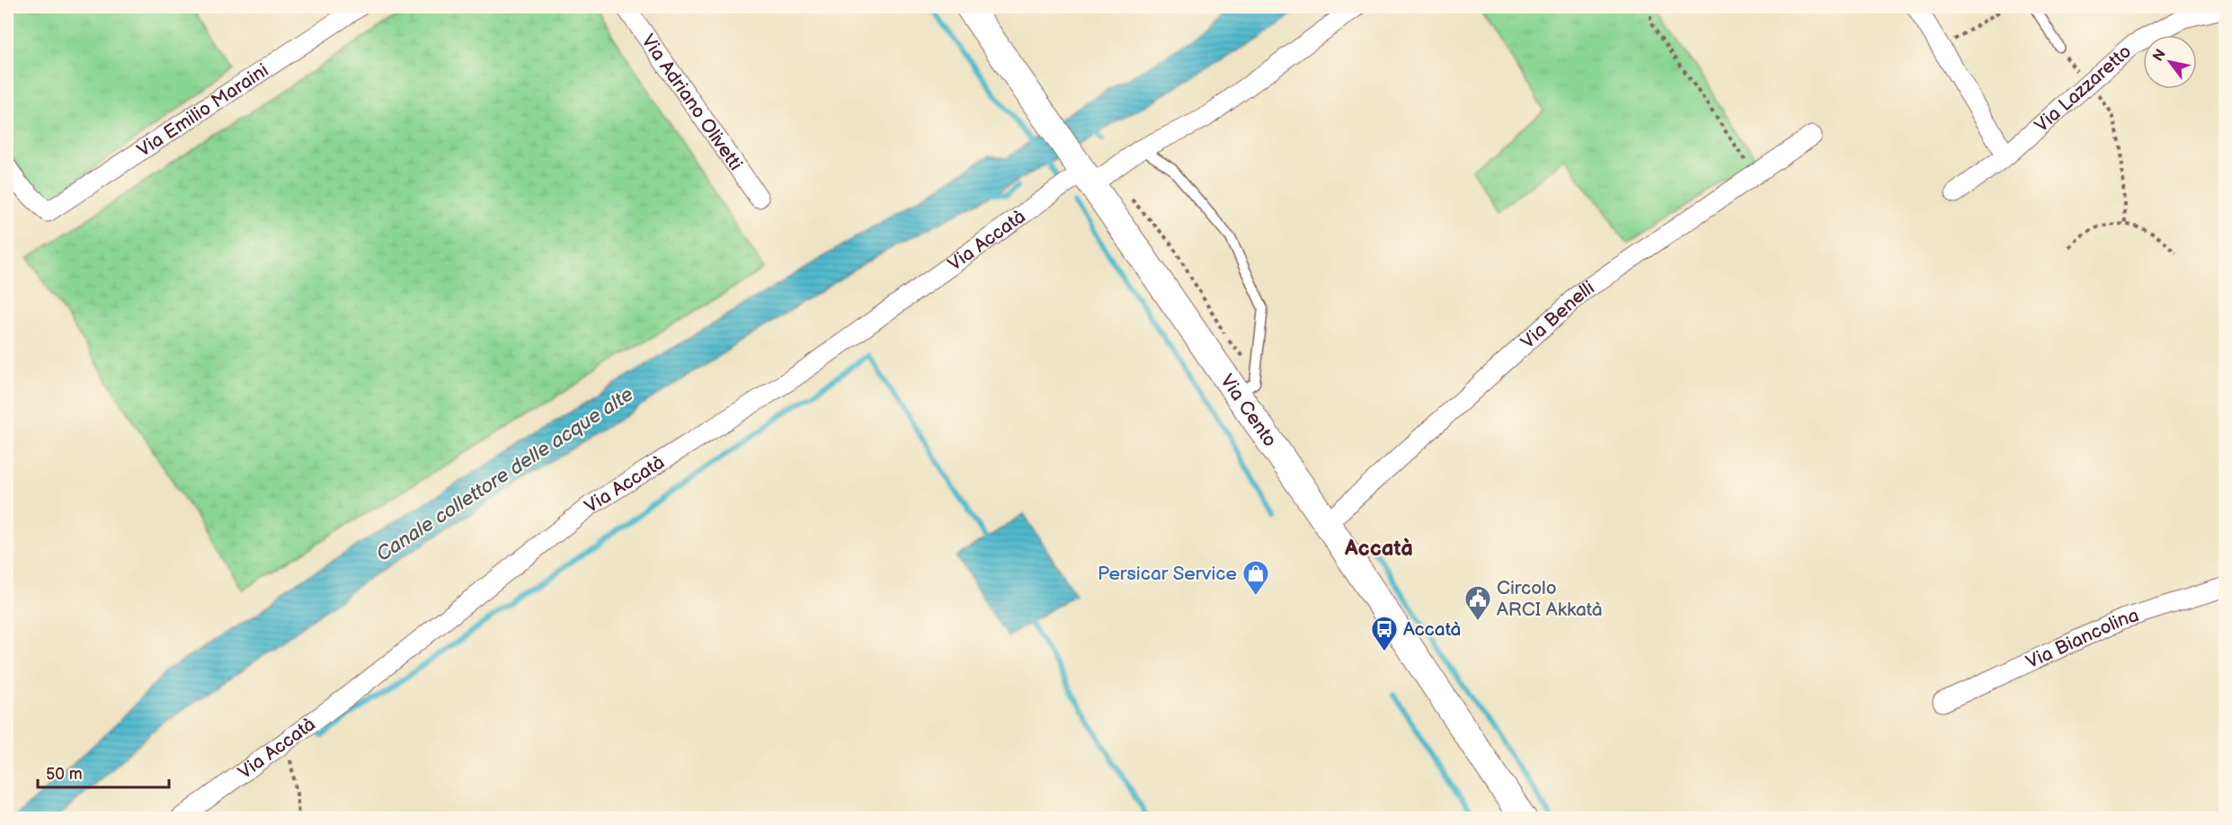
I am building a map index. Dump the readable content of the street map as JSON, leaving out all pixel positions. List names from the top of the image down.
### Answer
{
  "streets": {
    "main road": ["Via Cento"],
    "street": [
      "Via Lazzaretto",
      "Via Adriano Olivetti",
      "Via Emilio Maraini",
      "Via Accatà",
      "Via Benelli",
      "Via Biancolina"
    ]
  },
  "crossings": [
    ["Via Accatà", "Via Cento"],
    ["Via Benelli", "Via Cento"]
  ],
  "districts": ["Accatà"],
  "water": ["Canale collettore delle acque alte"],
  "places": {
    "shop": ["Persicar Service"],
    "public building": ["Circolo ARCI Akkatà"],
    "bus stop": ["Accatà"]
  },
  "scale_bar": "50 m",
  "north": "top left"
}
